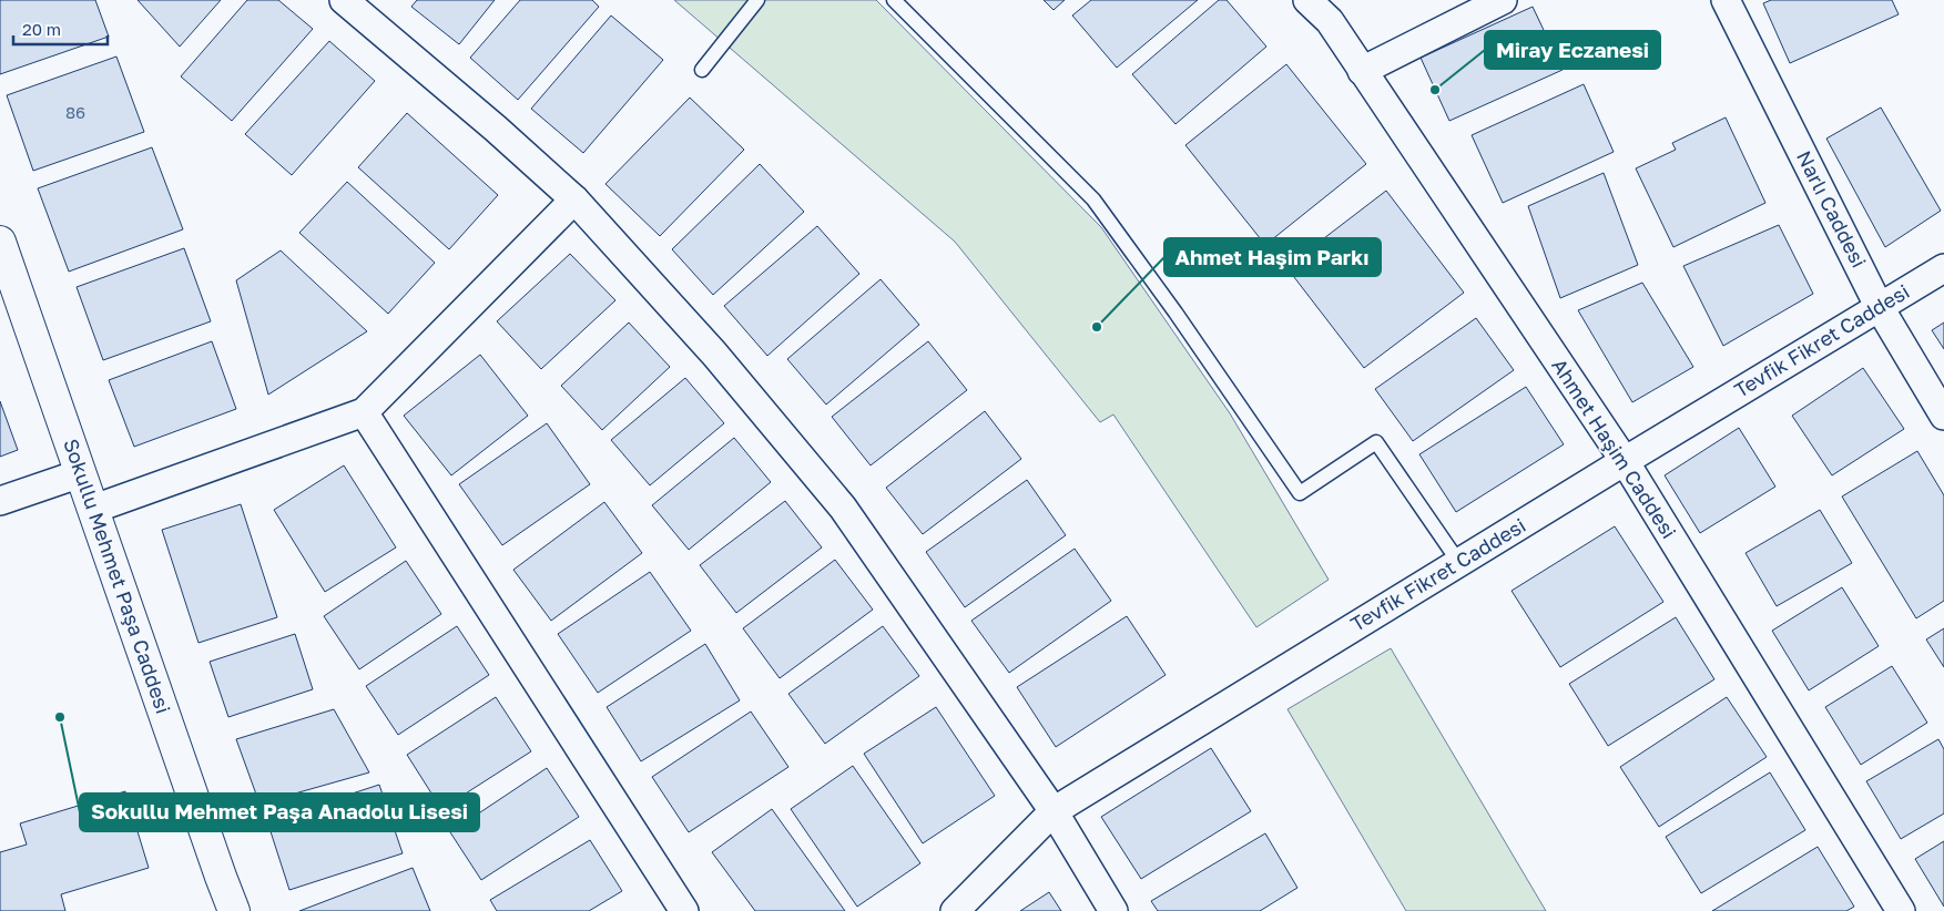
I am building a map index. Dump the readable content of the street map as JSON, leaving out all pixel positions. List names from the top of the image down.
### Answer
{
  "streets": {
    "main road": ["Sokullu Mehmet Paşa Caddesi"],
    "street": ["Narlı Caddesi", "Tevfik Fikret Caddesi", "Ahmet Haşim Caddesi"]
  },
  "crossings": [
    ["Narlı Caddesi", "Tevfik Fikret Caddesi"],
    ["Tevfik Fikret Caddesi", "Ahmet Haşim Caddesi"]
  ],
  "places": ["Miray Eczanesi", "Ahmet Haşim Parkı", "Sokullu Mehmet Paşa Anadolu Lisesi"],
  "house_numbers": ["86"],
  "scale_bar": "20 m"
}
